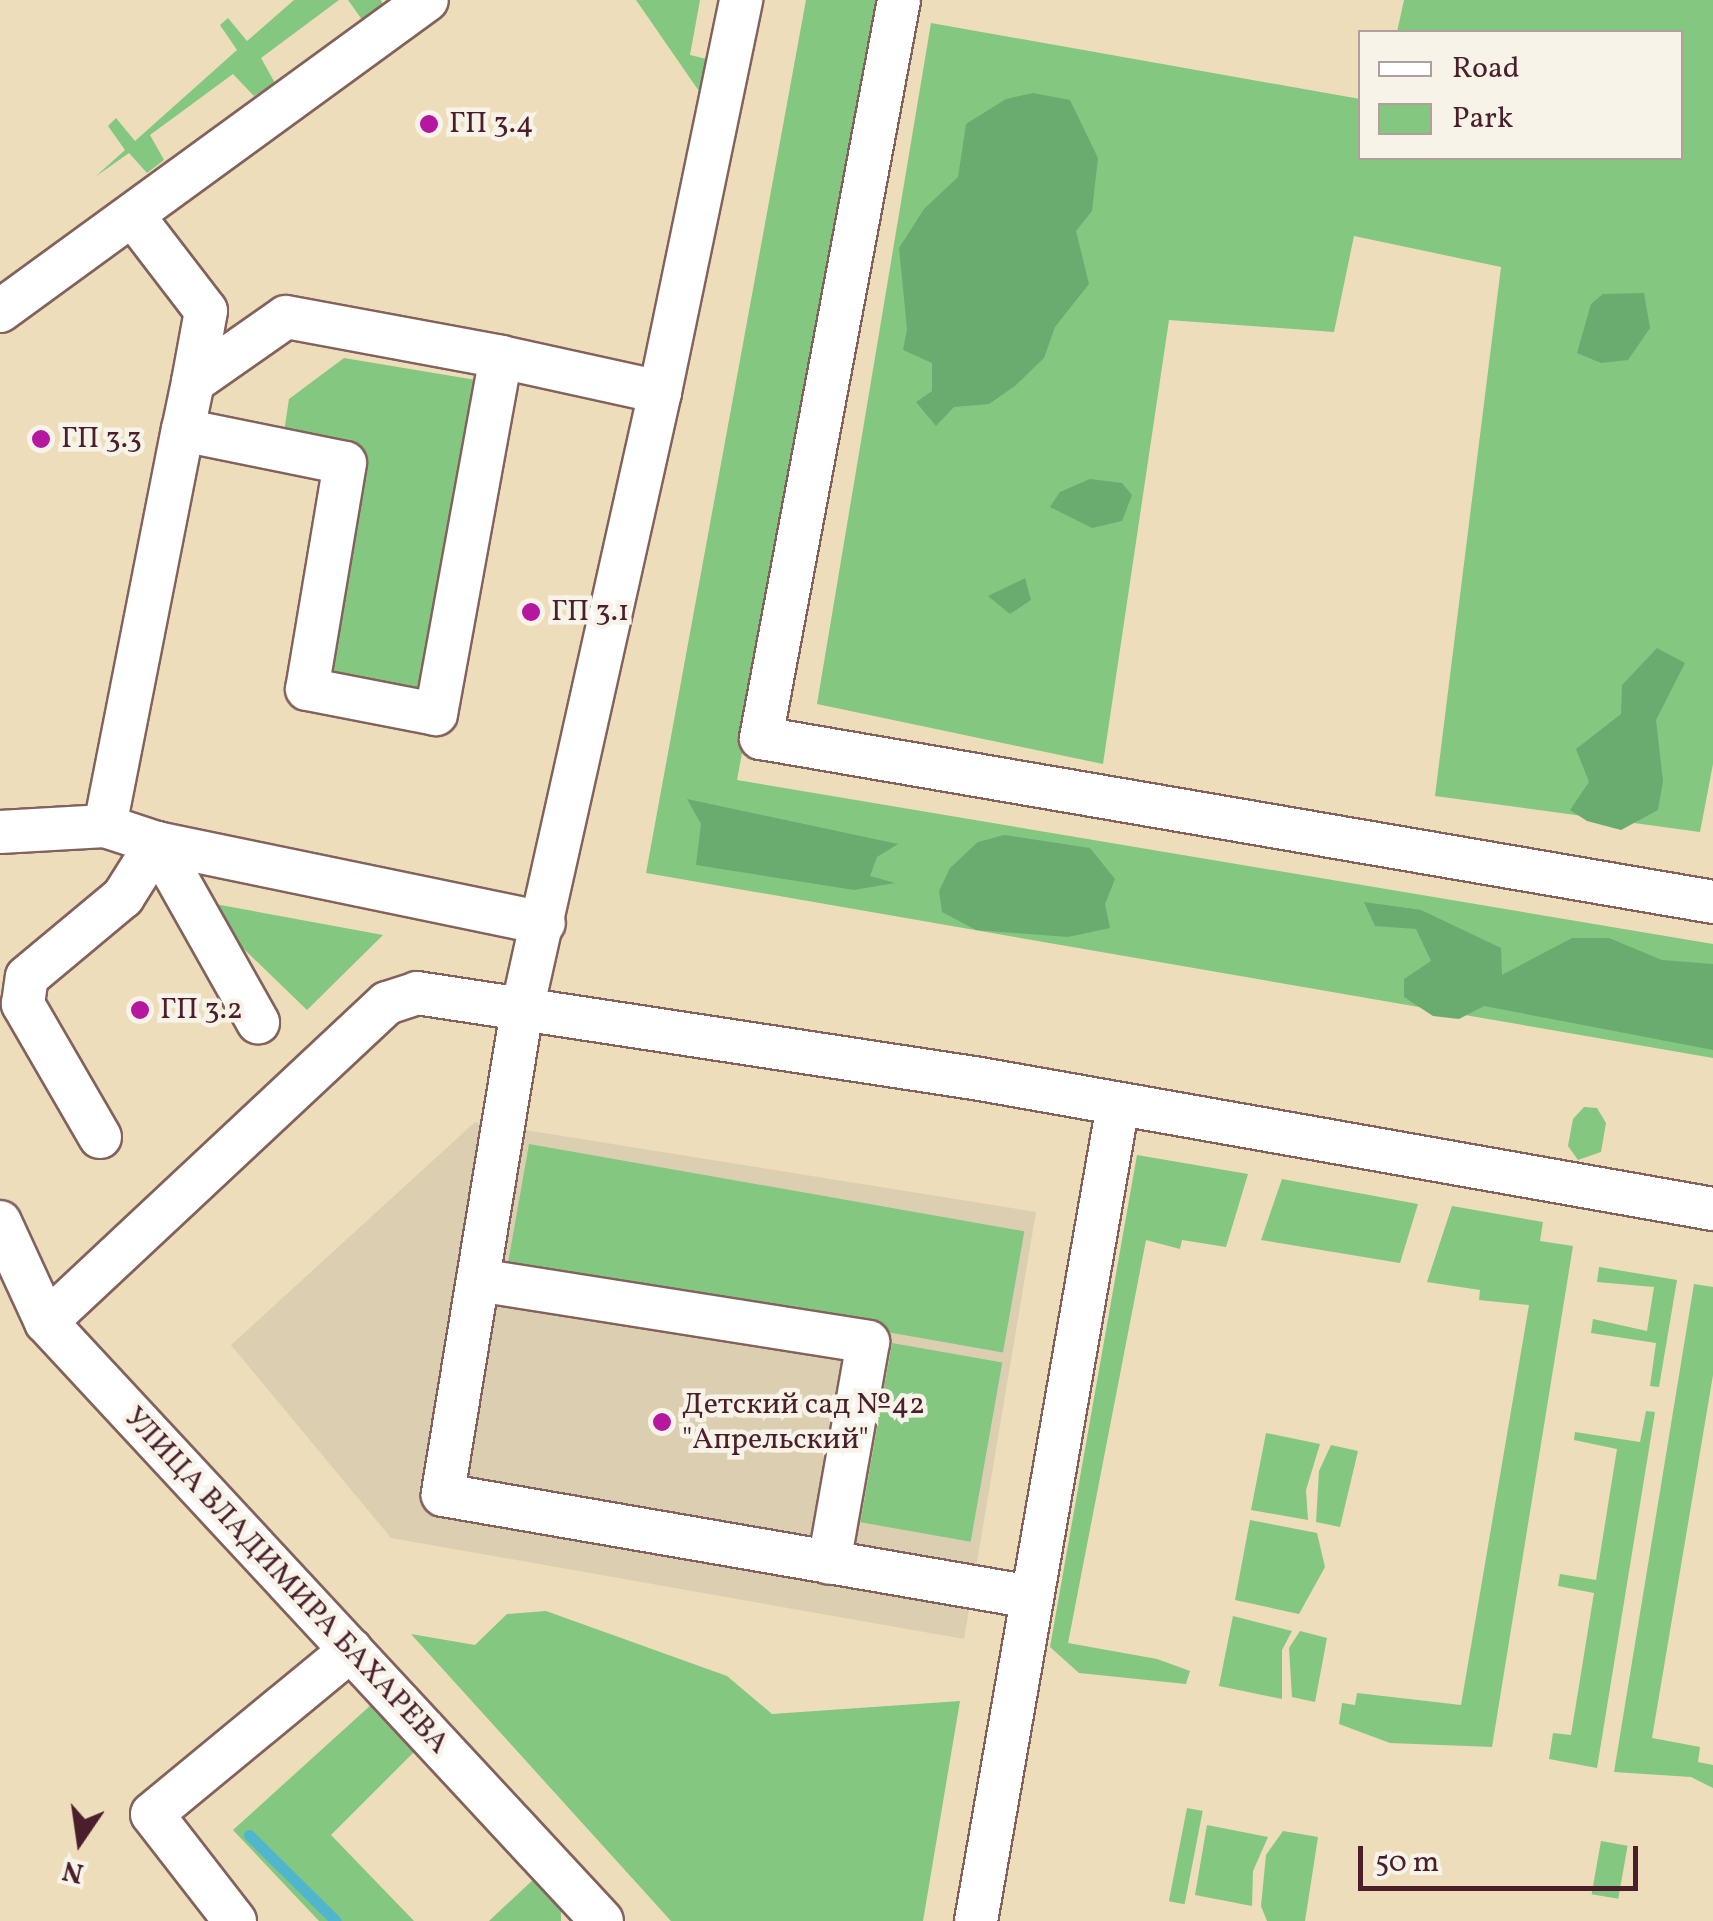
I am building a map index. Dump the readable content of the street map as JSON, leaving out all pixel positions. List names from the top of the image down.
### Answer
{
  "streets": {
    "street": ["УЛИЦА ВЛАДИМИРА БАХАРЕВА"]
  },
  "places": [
    "ГП 3.4",
    "ГП 3.3",
    "ГП 3.1",
    "ГП 3.2",
    "Детский сад №42 \"Апрельский\""
  ],
  "legend": ["Road", "Park"],
  "scale_bar": "50 m",
  "north": "bottom"
}
